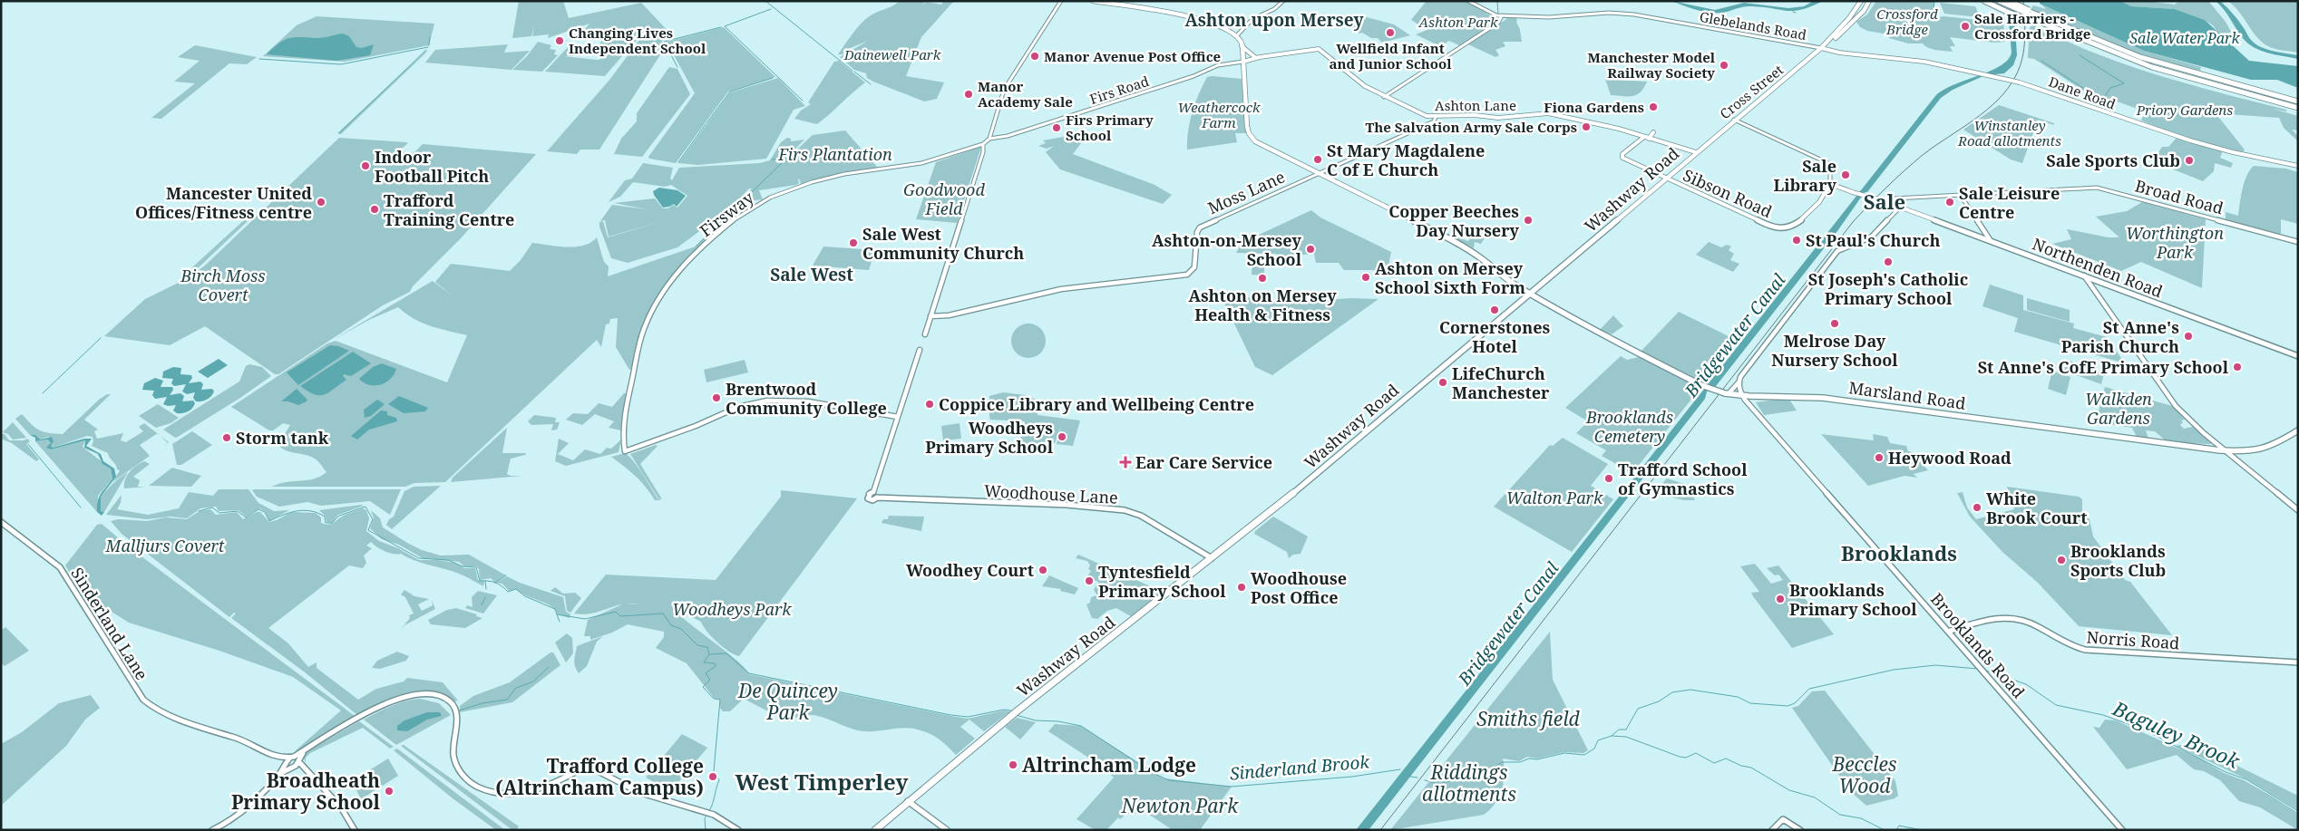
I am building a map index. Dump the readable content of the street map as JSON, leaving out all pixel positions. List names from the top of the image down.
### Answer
{
  "streets": {
    "main road": [
      "Firs Road",
      "Cross Street",
      "Dane Road",
      "Ashton Lane",
      "Washway Road",
      "Sibson Road",
      "Northenden Road",
      "Marsland Road"
    ],
    "street": [
      "Glebelands Road",
      "Moss Lane",
      "Broad Road",
      "Firsway",
      "Woodhouse Lane",
      "Sinderland Lane",
      "Norris Road",
      "Brooklands Road"
    ]
  },
  "crossings": [
    ["Glebelands Road", "Cross Street"],
    ["Glebelands Road", "Dane Road"],
    ["Firs Road", "Ashton Lane"],
    ["Firs Road", "Marsland Road"],
    ["Cross Street", "Dane Road"],
    ["Cross Street", "Ashton Lane"],
    ["Cross Street", "Washway Road"],
    ["Ashton Lane", "Washway Road"],
    ["Ashton Lane", "Moss Lane"],
    ["Ashton Lane", "Sibson Road"],
    ["Washway Road", "Sibson Road"],
    ["Washway Road", "Marsland Road"],
    ["Washway Road", "Woodhouse Lane"],
    ["Moss Lane", "Marsland Road"],
    ["Sibson Road", "Northenden Road"],
    ["Broad Road", "Northenden Road"],
    ["Marsland Road", "Brooklands Road"],
    ["Norris Road", "Brooklands Road"]
  ],
  "districts": [
    "Ashton upon Mersey",
    "Sale",
    "Sale West",
    "Brooklands",
    "West Timperley"
  ],
  "water": [
    "Sale Water Park",
    "Bridgewater Canal",
    "Baguley Brook",
    "Sinderland Brook"
  ],
  "parks": [
    "Crossford Bridge",
    "Ashton Park",
    "Dainewell Park",
    "Weathercock Farm",
    "Priory Gardens",
    "Winstanley Road allotments",
    "Firs Plantation",
    "Goodwood Field",
    "Worthington Park",
    "Birch Moss Covert",
    "Walkden Gardens",
    "Brooklands Cemetery",
    "Walton Park",
    "Malljurs Covert",
    "Woodheys Park",
    "De Quincey Park",
    "Smiths field",
    "Beccles Wood",
    "Riddings allotments",
    "Newton Park"
  ],
  "places": {
    "other": [
      "Sale Harriers - Crossford Bridge",
      "Wellfield Infant and Junior School",
      "Changing Lives Independent School",
      "Manor Avenue Post Office",
      "Manchester Model Railway Society",
      "Manor Academy Sale",
      "Fiona Gardens",
      "The Salvation Army Sale Corps",
      "Firs Primary School",
      "St Mary Magdalene C of E Church",
      "Sale Sports Club",
      "Indoor Football Pitch",
      "Sale Library",
      "Mancester United Offices/Fitness centre",
      "Sale Leisure Centre",
      "Trafford Training Centre",
      "Copper Beeches Day Nursery",
      "St Paul's Church",
      "Sale West Community Church",
      "Ashton-on-Mersey School",
      "St Joseph's Catholic Primary School",
      "Ashton on Mersey School Sixth Form",
      "Ashton on Mersey Health & Fitness",
      "Cornerstones Hotel",
      "Melrose Day Nursery School",
      "St Anne's Parish Church",
      "St Anne's CofE Primary School",
      "LifeChurch Manchester",
      "Brentwood Community College",
      "Coppice Library and Wellbeing Centre",
      "Woodheys Primary School",
      "Storm tank",
      "Heywood Road",
      "Trafford School of Gymnastics",
      "White Brook Court",
      "Brooklands Sports Club",
      "Woodhey Court",
      "Tyntesfield Primary School",
      "Woodhouse Post Office",
      "Brooklands Primary School",
      "Altrincham Lodge",
      "Trafford College (Altrincham Campus)",
      "Broadheath Primary School"
    ],
    "health": ["Ear Care Service"]
  }
}
